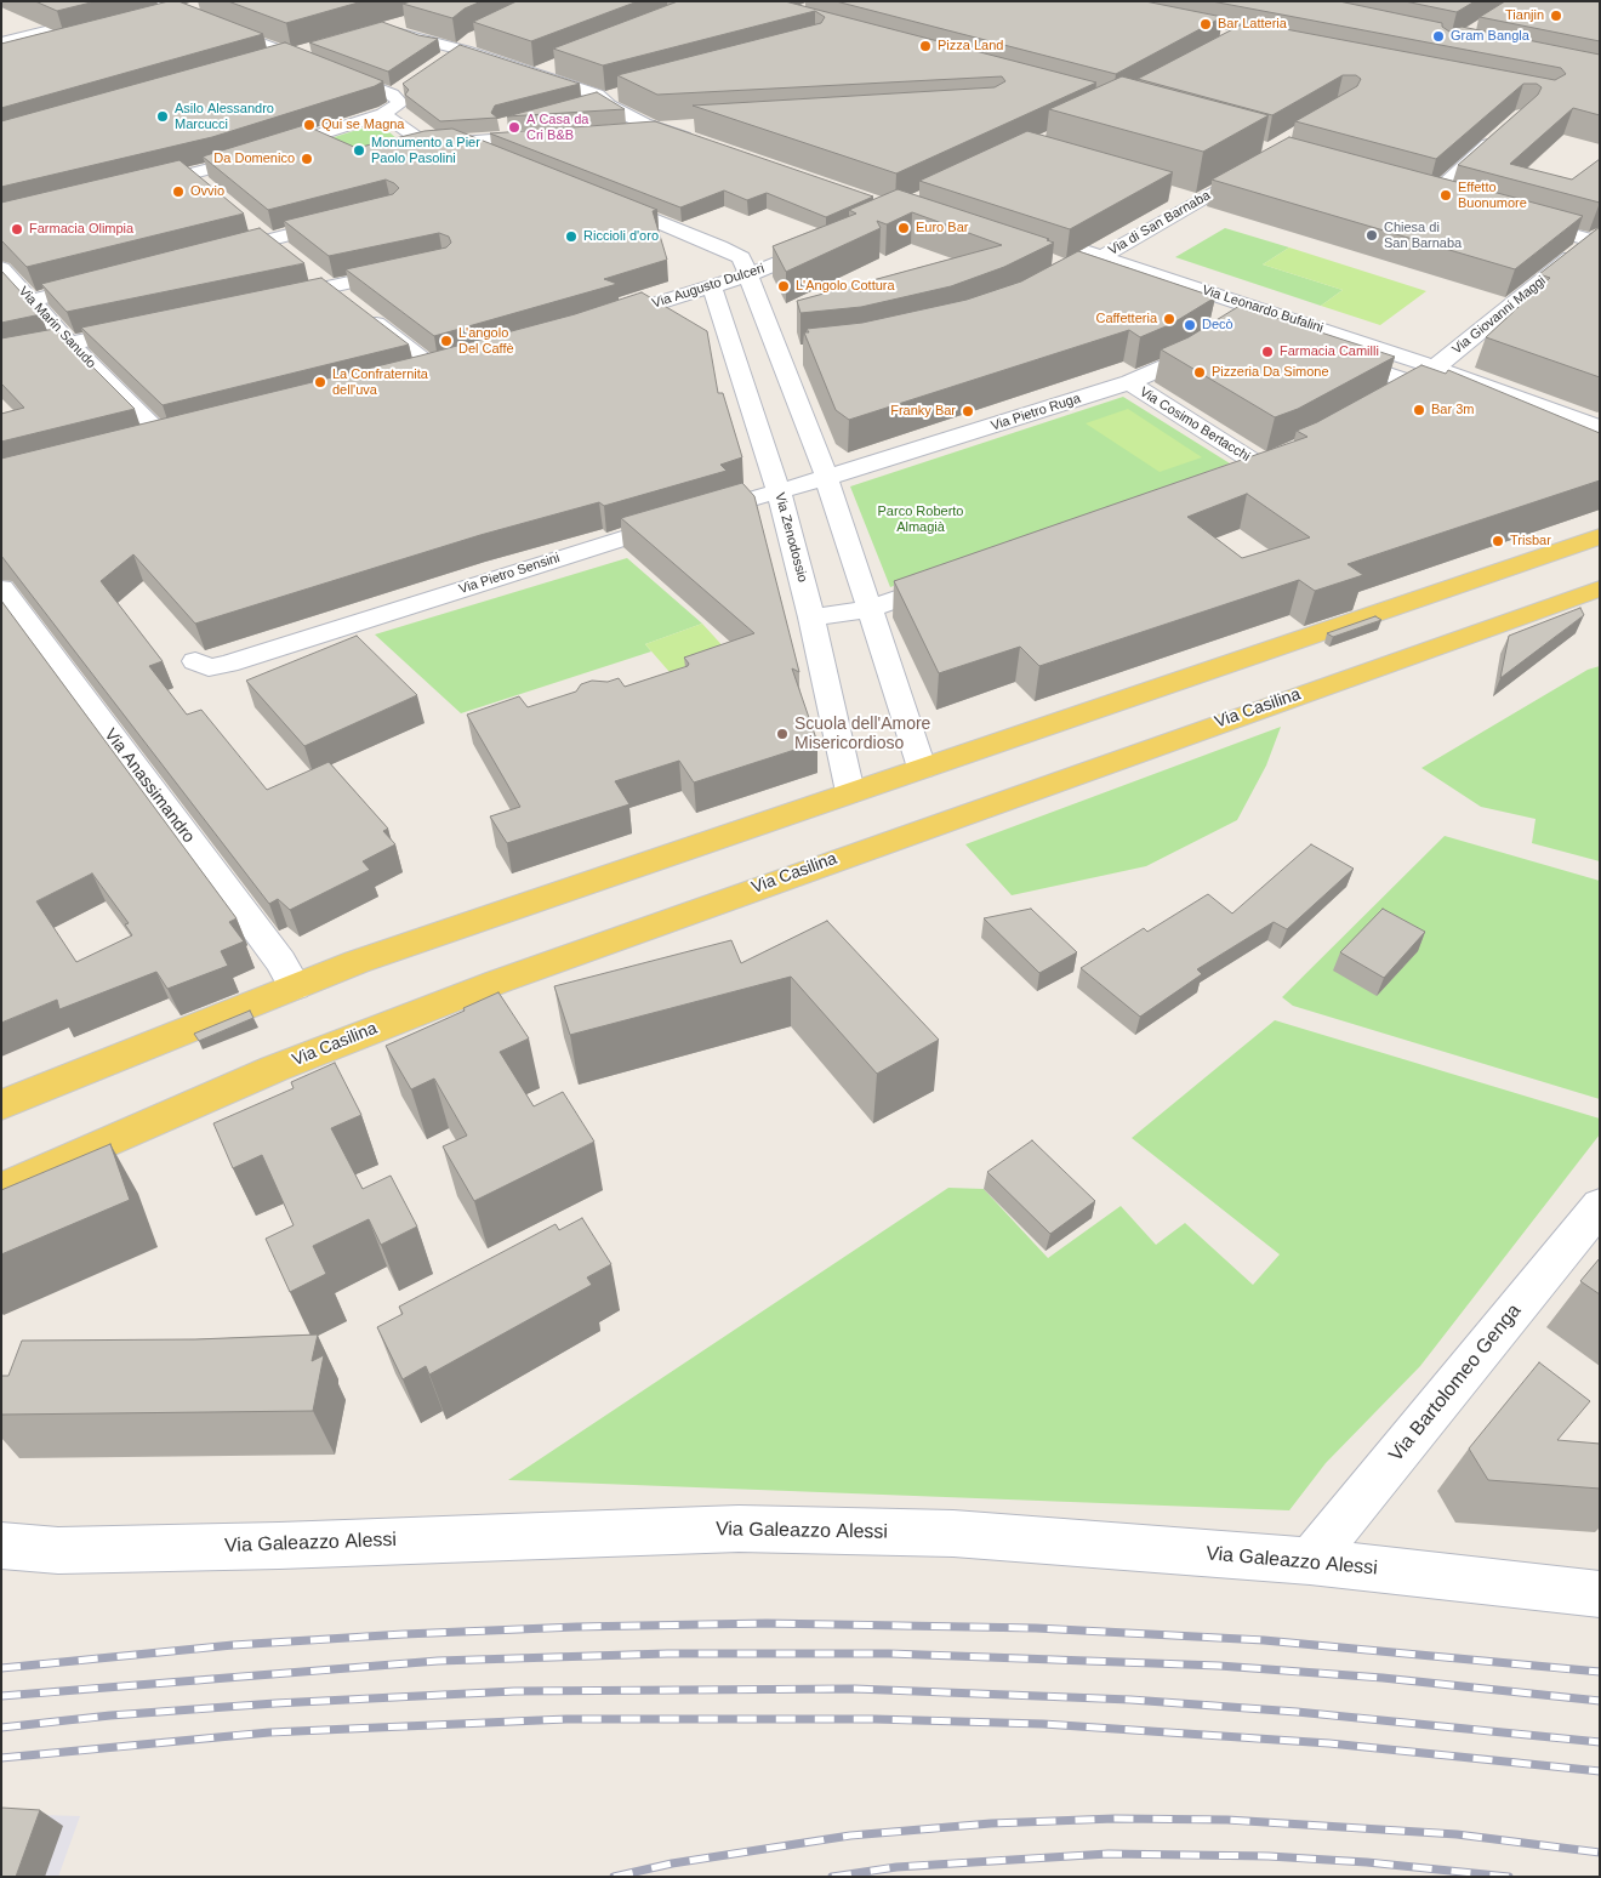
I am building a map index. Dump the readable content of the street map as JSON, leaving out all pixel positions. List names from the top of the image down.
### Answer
{
  "streets": {
    "main road": ["Via Casilina"],
    "street": [
      "Via di San Barnaba",
      "Via Augusto Dulceri",
      "Via Leonardo Bufalini",
      "Via Giovanni Maggi",
      "Via Marin Sanudo",
      "Via Pietro Ruga",
      "Via Cosimo Bertacchi",
      "Via Zenodossio",
      "Via Pietro Sensini",
      "Via Anassimandro",
      "Via Bartolomeo Genga",
      "Via Galeazzo Alessi"
    ]
  },
  "crossings": [
    ["Via di San Barnaba", "Via Leonardo Bufalini"],
    ["Via Augusto Dulceri", "Via Zenodossio"],
    ["Via Leonardo Bufalini", "Via Giovanni Maggi"],
    ["Via Leonardo Bufalini", "Via Pietro Ruga"],
    ["Via Pietro Ruga", "Via Cosimo Bertacchi"],
    ["Via Pietro Ruga", "Via Pietro Sensini"],
    ["Via Zenodossio", "Via Pietro Sensini"],
    ["Via Bartolomeo Genga", "Via Galeazzo Alessi"]
  ],
  "parks": ["Parco Roberto Almagià"],
  "places": [
    "Tianjin",
    "Bar Latteria",
    "Gram Bangla",
    "Pizza Land",
    "Asilo Alessandro Marcucci",
    "Qui se Magna",
    "A Casa da Cri B&B",
    "Monumento a Pier Paolo Pasolini",
    "Da Domenico",
    "Ovvio",
    "Effetto Buonumore",
    "Euro Bar",
    "Farmacia Olimpia",
    "Chiesa di San Barnaba",
    "Riccioli d'oro",
    "L'Angolo Cottura",
    "Caffetteria",
    "Decò",
    "L'angolo Del Caffè",
    "Farmacia Camilli",
    "Pizzeria Da Simone",
    "La Confraternita dell'uva",
    "Bar 3m",
    "Franky Bar",
    "Trisbar",
    "Scuola dell'Amore Misericordioso"
  ]
}
